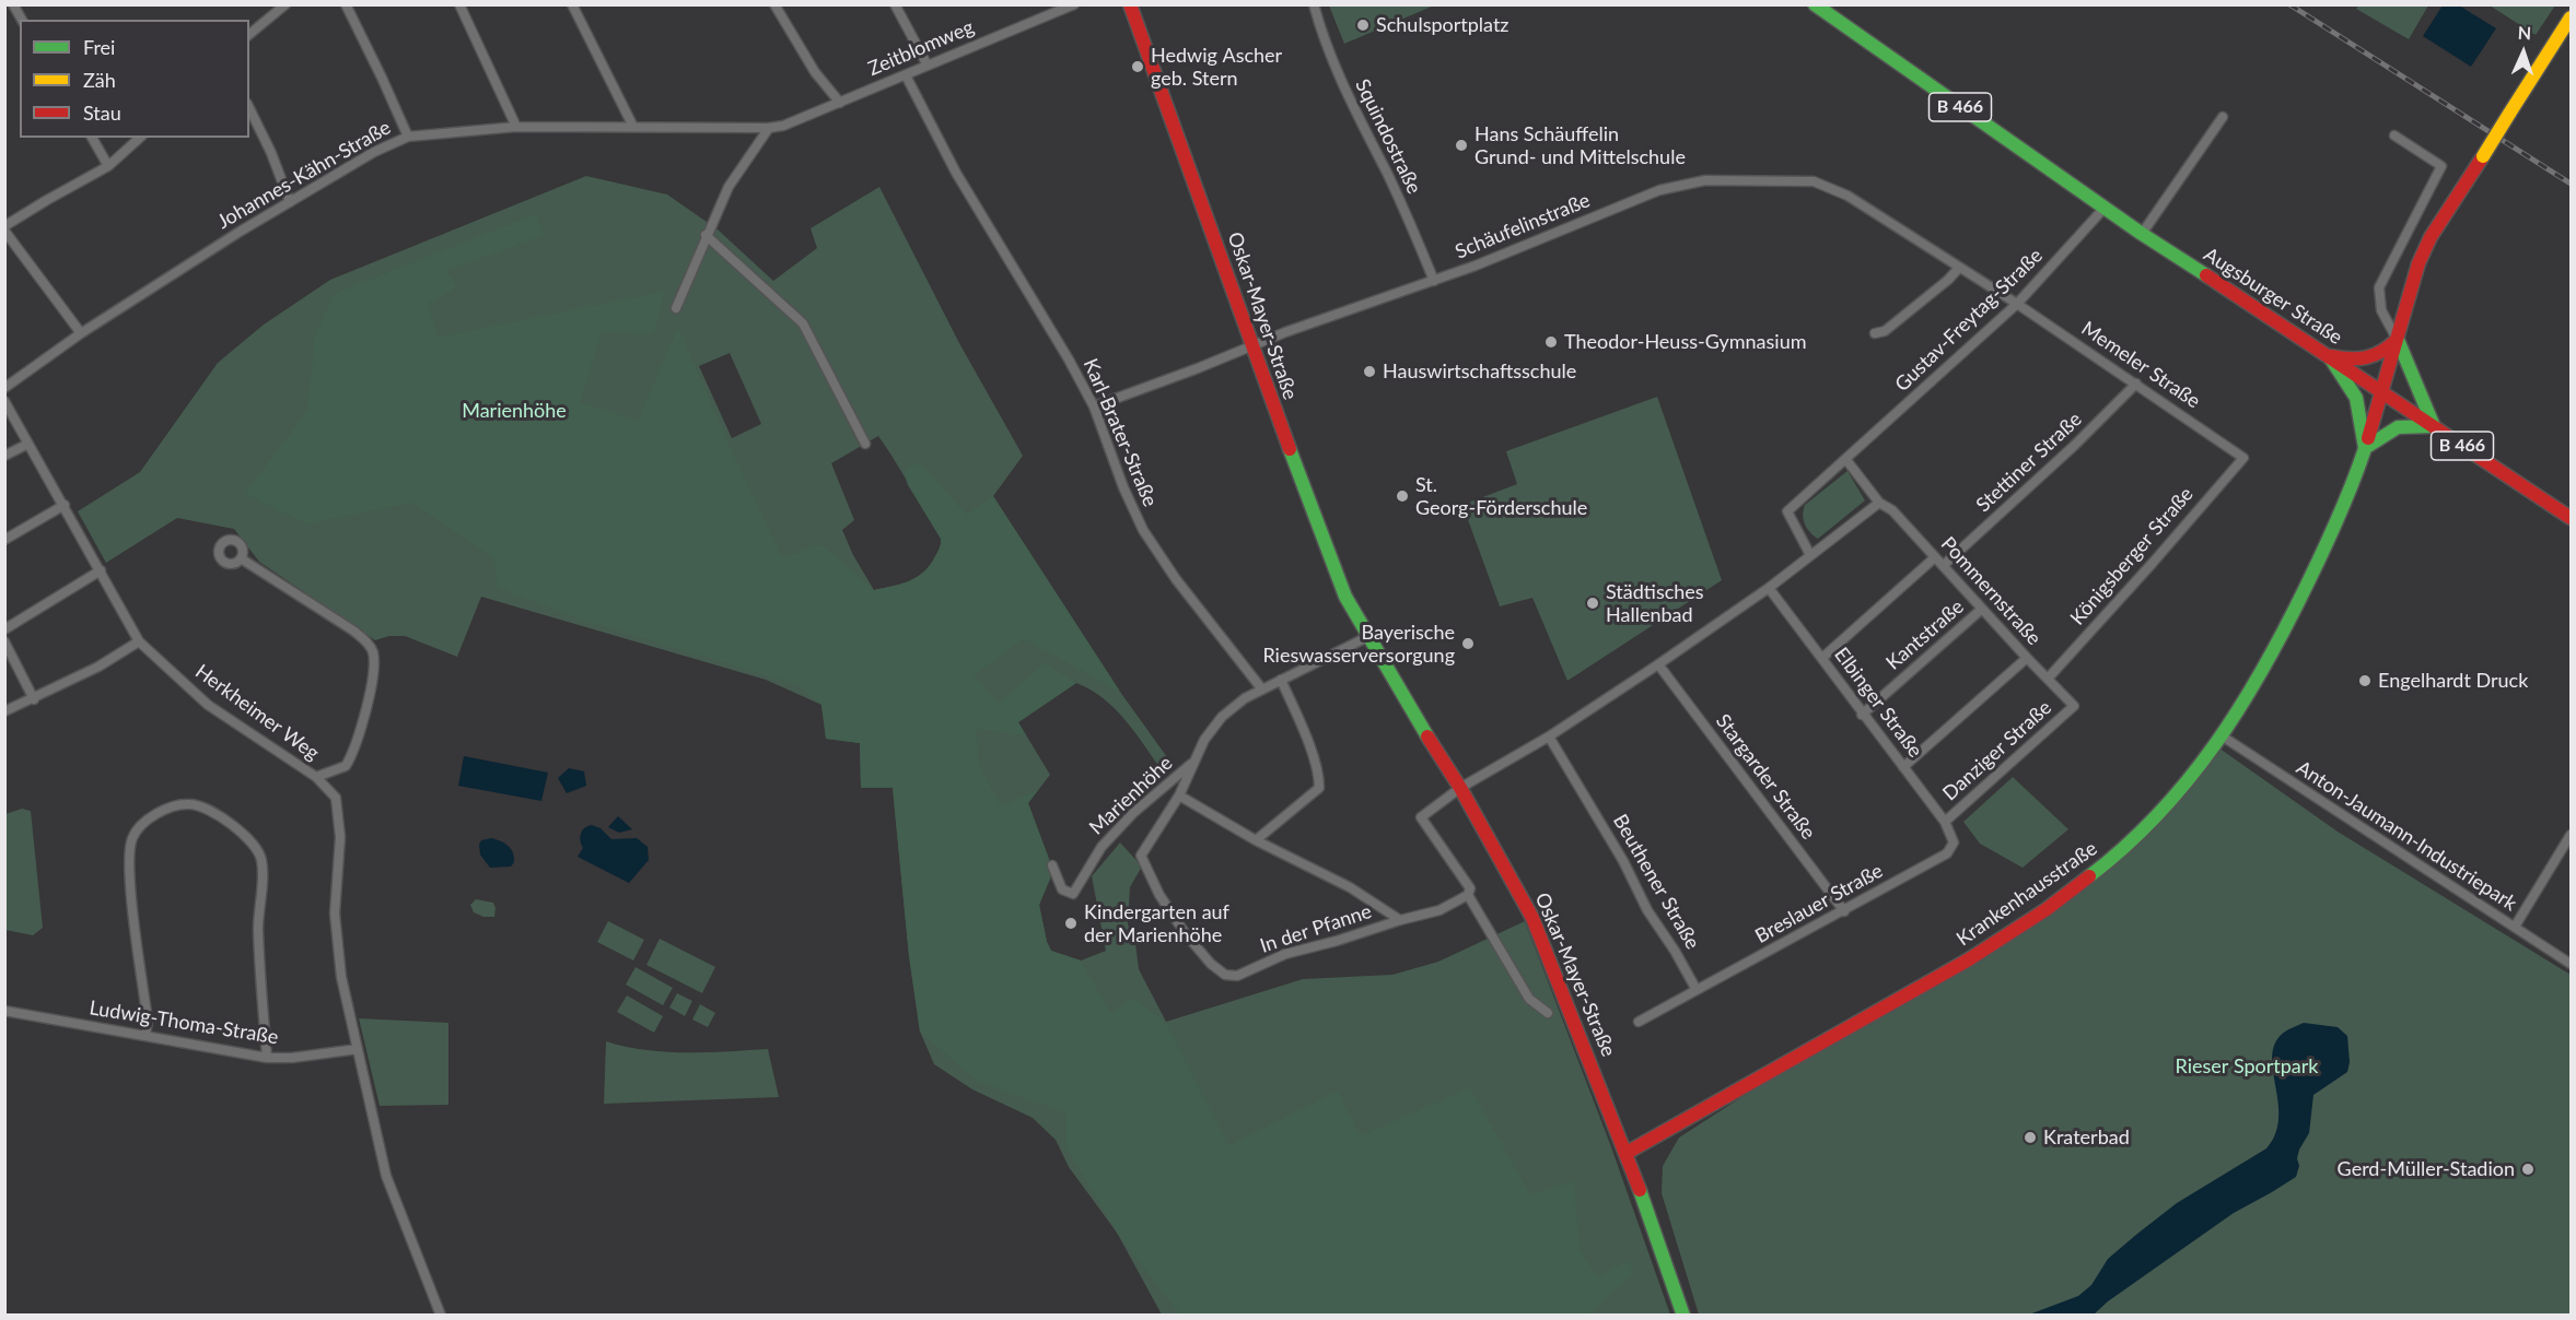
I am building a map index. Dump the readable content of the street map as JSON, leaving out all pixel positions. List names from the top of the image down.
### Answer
{
  "streets": {
    "main road": [
      "B 466",
      "Augsburger Straße",
      "Oskar-Mayer-Straße",
      "Krankenhausstraße"
    ],
    "street": [
      "Zeitblomweg",
      "Squindostraße",
      "Johannes-Kähn-Straße",
      "Schäufelinstraße",
      "Gustav-Freytag-Straße",
      "Memeler Straße",
      "Karl-Brater-Straße",
      "Stettiner Straße",
      "Königsberger Straße",
      "Pommernstraße",
      "Kantstraße",
      "Elbinger Straße",
      "Herkheimer Weg",
      "Danziger Straße",
      "Stargarder Straße",
      "Marienhöhe",
      "Anton-Jaumann-Industriepark",
      "Beuthener Straße",
      "Breslauer Straße",
      "In der Pfanne",
      "Ludwig-Thoma-Straße"
    ]
  },
  "crossings": [
    ["Zeitblomweg", "Johannes-Kähn-Straße"],
    ["Zeitblomweg", "Karl-Brater-Straße"],
    ["Squindostraße", "Schäufelinstraße"],
    ["Schäufelinstraße", "Oskar-Mayer-Straße"],
    ["Schäufelinstraße", "Gustav-Freytag-Straße"],
    ["Schäufelinstraße", "Memeler Straße"],
    ["Schäufelinstraße", "Karl-Brater-Straße"],
    ["Augsburger Straße", "Gustav-Freytag-Straße"],
    ["Augsburger Straße", "Krankenhausstraße"],
    ["Oskar-Mayer-Straße", "Krankenhausstraße"],
    ["Oskar-Mayer-Straße", "In der Pfanne"],
    ["Gustav-Freytag-Straße", "Memeler Straße"],
    ["Gustav-Freytag-Straße", "Pommernstraße"],
    ["Memeler Straße", "Stettiner Straße"],
    ["Memeler Straße", "Königsberger Straße"],
    ["Karl-Brater-Straße", "In der Pfanne"],
    ["Stettiner Straße", "Pommernstraße"],
    ["Königsberger Straße", "Pommernstraße"],
    ["Pommernstraße", "Kantstraße"],
    ["Pommernstraße", "Danziger Straße"],
    ["Kantstraße", "Elbinger Straße"],
    ["Elbinger Straße", "Danziger Straße"],
    ["Elbinger Straße", "Breslauer Straße"],
    ["Herkheimer Weg", "Ludwig-Thoma-Straße"],
    ["Stargarder Straße", "Breslauer Straße"],
    ["Marienhöhe", "In der Pfanne"],
    ["Anton-Jaumann-Industriepark", "Krankenhausstraße"],
    ["Beuthener Straße", "Breslauer Straße"]
  ],
  "parks": ["Marienhöhe", "Rieser Sportpark"],
  "places": [
    "Schulsportplatz",
    "Hedwig Ascher geb. Stern",
    "Hans Schäuffelin Grund- und Mittelschule",
    "Theodor-Heuss-Gymnasium",
    "Hauswirtschaftsschule",
    "St. Georg-Förderschule",
    "Städtisches Hallenbad",
    "Bayerische Rieswasserversorgung",
    "Engelhardt Druck",
    "Kindergarten auf der Marienhöhe",
    "Kraterbad",
    "Gerd-Müller-Stadion"
  ],
  "legend": ["Frei", "Zäh", "Stau"],
  "north": "top"
}
